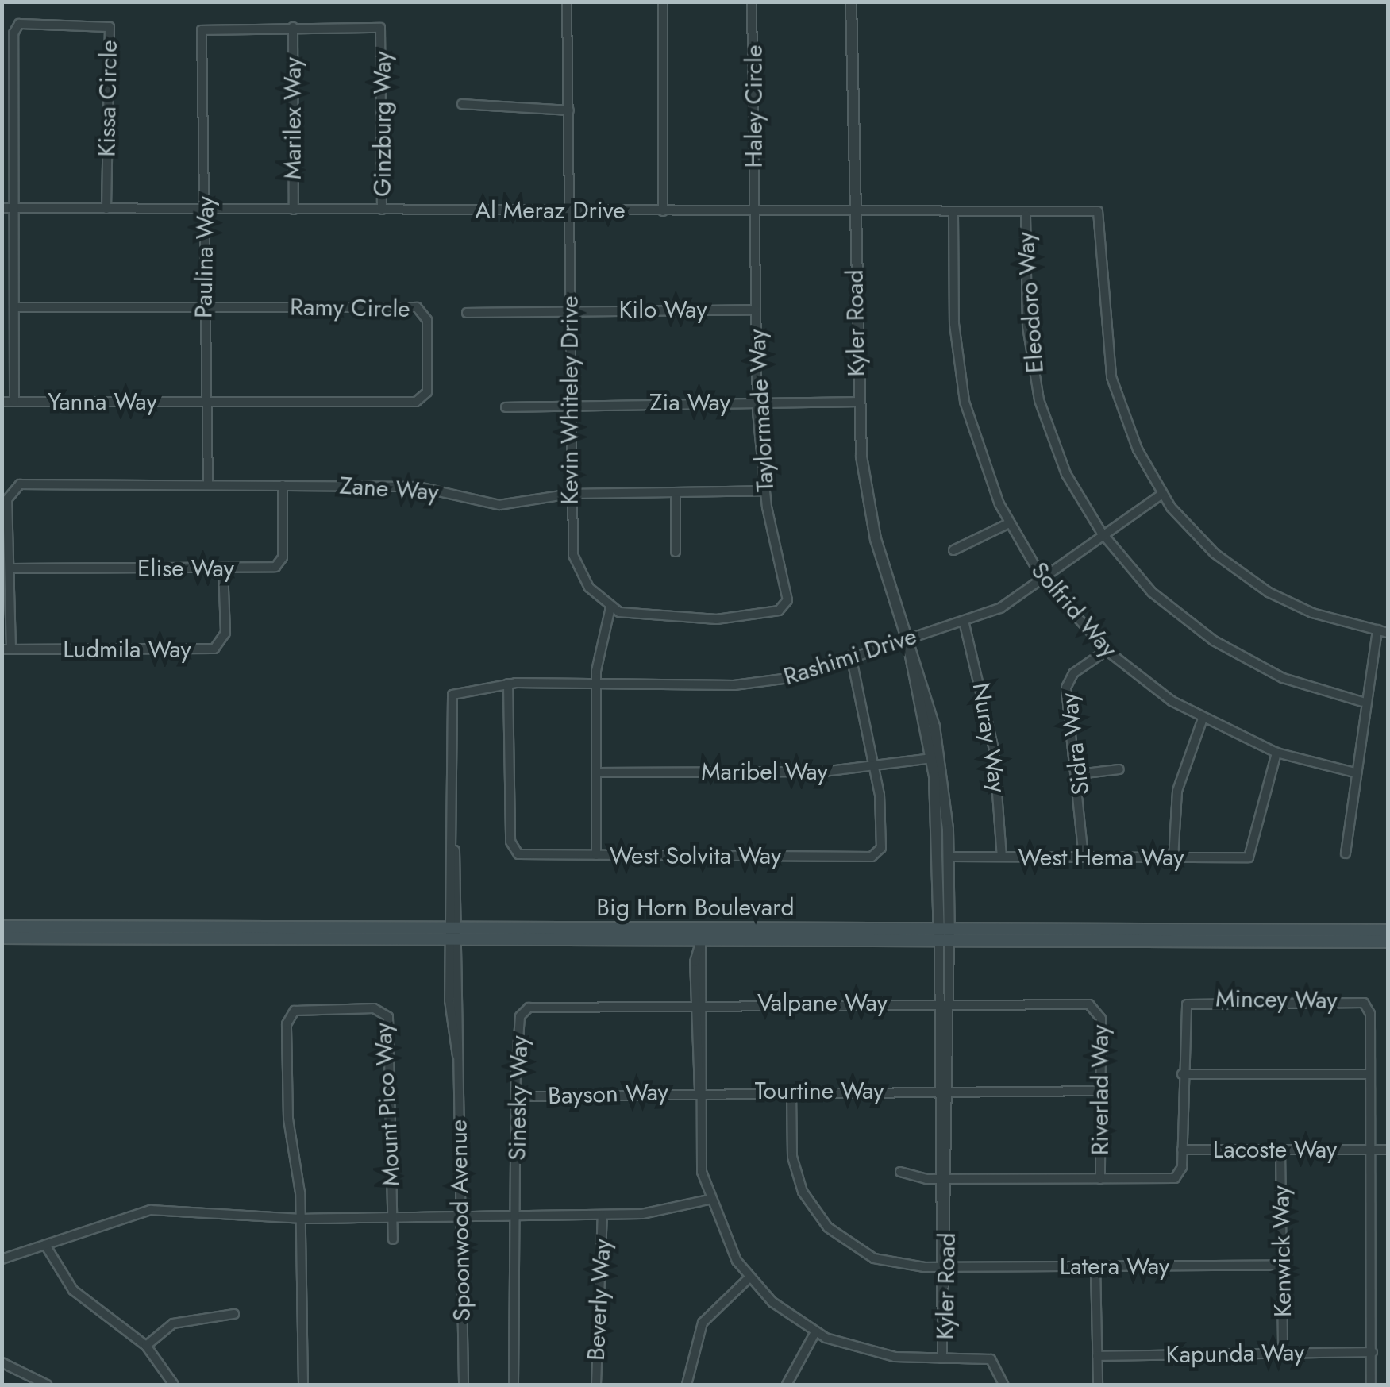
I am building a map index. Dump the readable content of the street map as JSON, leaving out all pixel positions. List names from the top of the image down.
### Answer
{
  "streets": {
    "main road": ["Big Horn Boulevard"],
    "street": [
      "Kissa Circle",
      "Haley Circle",
      "Marilex Way",
      "Ginzburg Way",
      "Al Meraz Drive",
      "Paulina Way",
      "Eleodoro Way",
      "Ramy Circle",
      "Kilo Way",
      "Kyler Road",
      "Kevin Whiteley Drive",
      "Yanna Way",
      "Zia Way",
      "Taylormade Way",
      "Zane Way",
      "Elise Way",
      "Solfrid Way",
      "Ludmila Way",
      "Rashimi Drive",
      "Nuray Way",
      "Sidra Way",
      "Maribel Way",
      "West Solvita Way",
      "West Hema Way",
      "Mincey Way",
      "Valpane Way",
      "Riverlad Way",
      "Tourtine Way",
      "Bayson Way",
      "Sinesky Way",
      "Mount Pico Way",
      "Lacoste Way",
      "Spoonwood Avenue",
      "Kenwick Way",
      "Latera Way",
      "Beverly Way",
      "Kapunda Way"
    ]
  },
  "crossings": [
    ["Kissa Circle", "Al Meraz Drive"],
    ["Haley Circle", "Al Meraz Drive"],
    ["Haley Circle", "Taylormade Way"],
    ["Marilex Way", "Ginzburg Way"],
    ["Marilex Way", "Al Meraz Drive"],
    ["Ginzburg Way", "Al Meraz Drive"],
    ["Ginzburg Way", "Paulina Way"],
    ["Al Meraz Drive", "Paulina Way"],
    ["Al Meraz Drive", "Eleodoro Way"],
    ["Al Meraz Drive", "Kyler Road"],
    ["Al Meraz Drive", "Kevin Whiteley Drive"],
    ["Al Meraz Drive", "Taylormade Way"],
    ["Al Meraz Drive", "Solfrid Way"],
    ["Al Meraz Drive", "Rashimi Drive"],
    ["Paulina Way", "Ramy Circle"],
    ["Paulina Way", "Yanna Way"],
    ["Paulina Way", "Zane Way"],
    ["Eleodoro Way", "Rashimi Drive"],
    ["Ramy Circle", "Yanna Way"],
    ["Kilo Way", "Kevin Whiteley Drive"],
    ["Kilo Way", "Taylormade Way"],
    ["Kyler Road", "Zia Way"],
    ["Kyler Road", "Rashimi Drive"],
    ["Kyler Road", "Maribel Way"],
    ["Kyler Road", "West Hema Way"],
    ["Kyler Road", "Big Horn Boulevard"],
    ["Kyler Road", "Valpane Way"],
    ["Kyler Road", "Riverlad Way"],
    ["Kyler Road", "Tourtine Way"],
    ["Kyler Road", "Latera Way"],
    ["Kevin Whiteley Drive", "Zia Way"],
    ["Kevin Whiteley Drive", "Taylormade Way"],
    ["Kevin Whiteley Drive", "Zane Way"],
    ["Zia Way", "Taylormade Way"],
    ["Taylormade Way", "Zane Way"],
    ["Zane Way", "Elise Way"],
    ["Elise Way", "Ludmila Way"],
    ["Solfrid Way", "Rashimi Drive"],
    ["Solfrid Way", "Sidra Way"],
    ["Solfrid Way", "West Hema Way"],
    ["Rashimi Drive", "Nuray Way"],
    ["Rashimi Drive", "West Solvita Way"],
    ["Rashimi Drive", "Spoonwood Avenue"],
    ["Nuray Way", "West Hema Way"],
    ["Sidra Way", "West Hema Way"],
    ["Maribel Way", "West Solvita Way"],
    ["Big Horn Boulevard", "Spoonwood Avenue"],
    ["Mincey Way", "Lacoste Way"],
    ["Mincey Way", "Kapunda Way"],
    ["Valpane Way", "Riverlad Way"],
    ["Valpane Way", "Sinesky Way"],
    ["Riverlad Way", "Tourtine Way"],
    ["Tourtine Way", "Bayson Way"],
    ["Tourtine Way", "Latera Way"],
    ["Bayson Way", "Sinesky Way"],
    ["Sinesky Way", "Mount Pico Way"],
    ["Mount Pico Way", "Spoonwood Avenue"],
    ["Mount Pico Way", "Beverly Way"],
    ["Lacoste Way", "Kenwick Way"],
    ["Kenwick Way", "Latera Way"],
    ["Kenwick Way", "Kapunda Way"]
  ]
}
